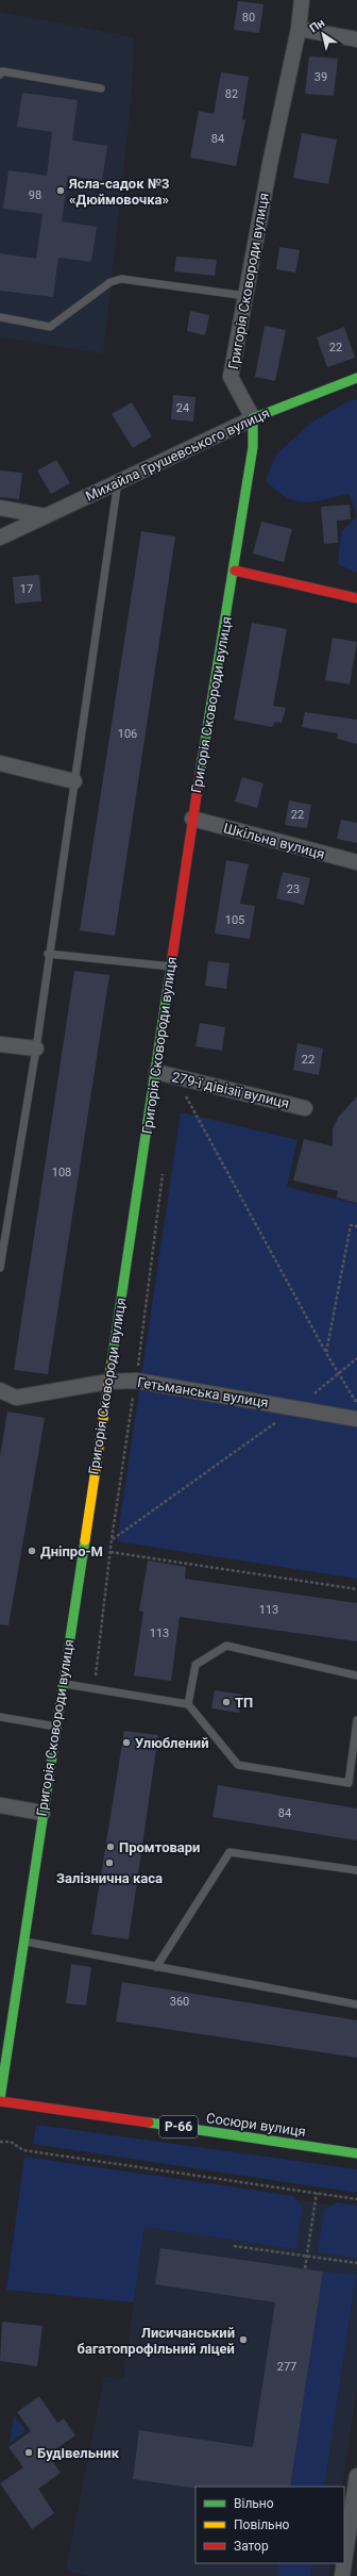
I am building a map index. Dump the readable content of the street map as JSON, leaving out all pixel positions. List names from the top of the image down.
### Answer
{
  "streets": {
    "street": [
      "Григорія Сковороди вулиця",
      "Михайла Грушевського вулиця",
      "Шкільна вулиця",
      "279-ї дівізії вулиця",
      "Гетьманська вулиця",
      "Сосюри вулиця",
      "Р-66"
    ]
  },
  "crossings": [
    ["Григорія Сковороди вулиця", "Михайла Грушевського вулиця"],
    ["Григорія Сковороди вулиця", "Шкільна вулиця"],
    ["Григорія Сковороди вулиця", "279-ї дівізії вулиця"],
    ["Григорія Сковороди вулиця", "Гетьманська вулиця"],
    ["Григорія Сковороди вулиця", "Сосюри вулиця"]
  ],
  "places": [
    "Ясла-садок №3 «Дюймовочка»",
    "Днiпро-М",
    "ТП",
    "Улюблений",
    "Промтовари",
    "Залiзнична каса",
    "Лисичанський багатопрофільний ліцей",
    "Будівельник"
  ],
  "house_numbers": [
    "80",
    "39",
    "82",
    "84",
    "98",
    "22",
    "24",
    "17",
    "106",
    "22",
    "23",
    "105",
    "22",
    "108",
    "113",
    "113",
    "84",
    "360",
    "277"
  ],
  "legend": ["Вільно", "Повільно", "Затор"],
  "north": "top left"
}
